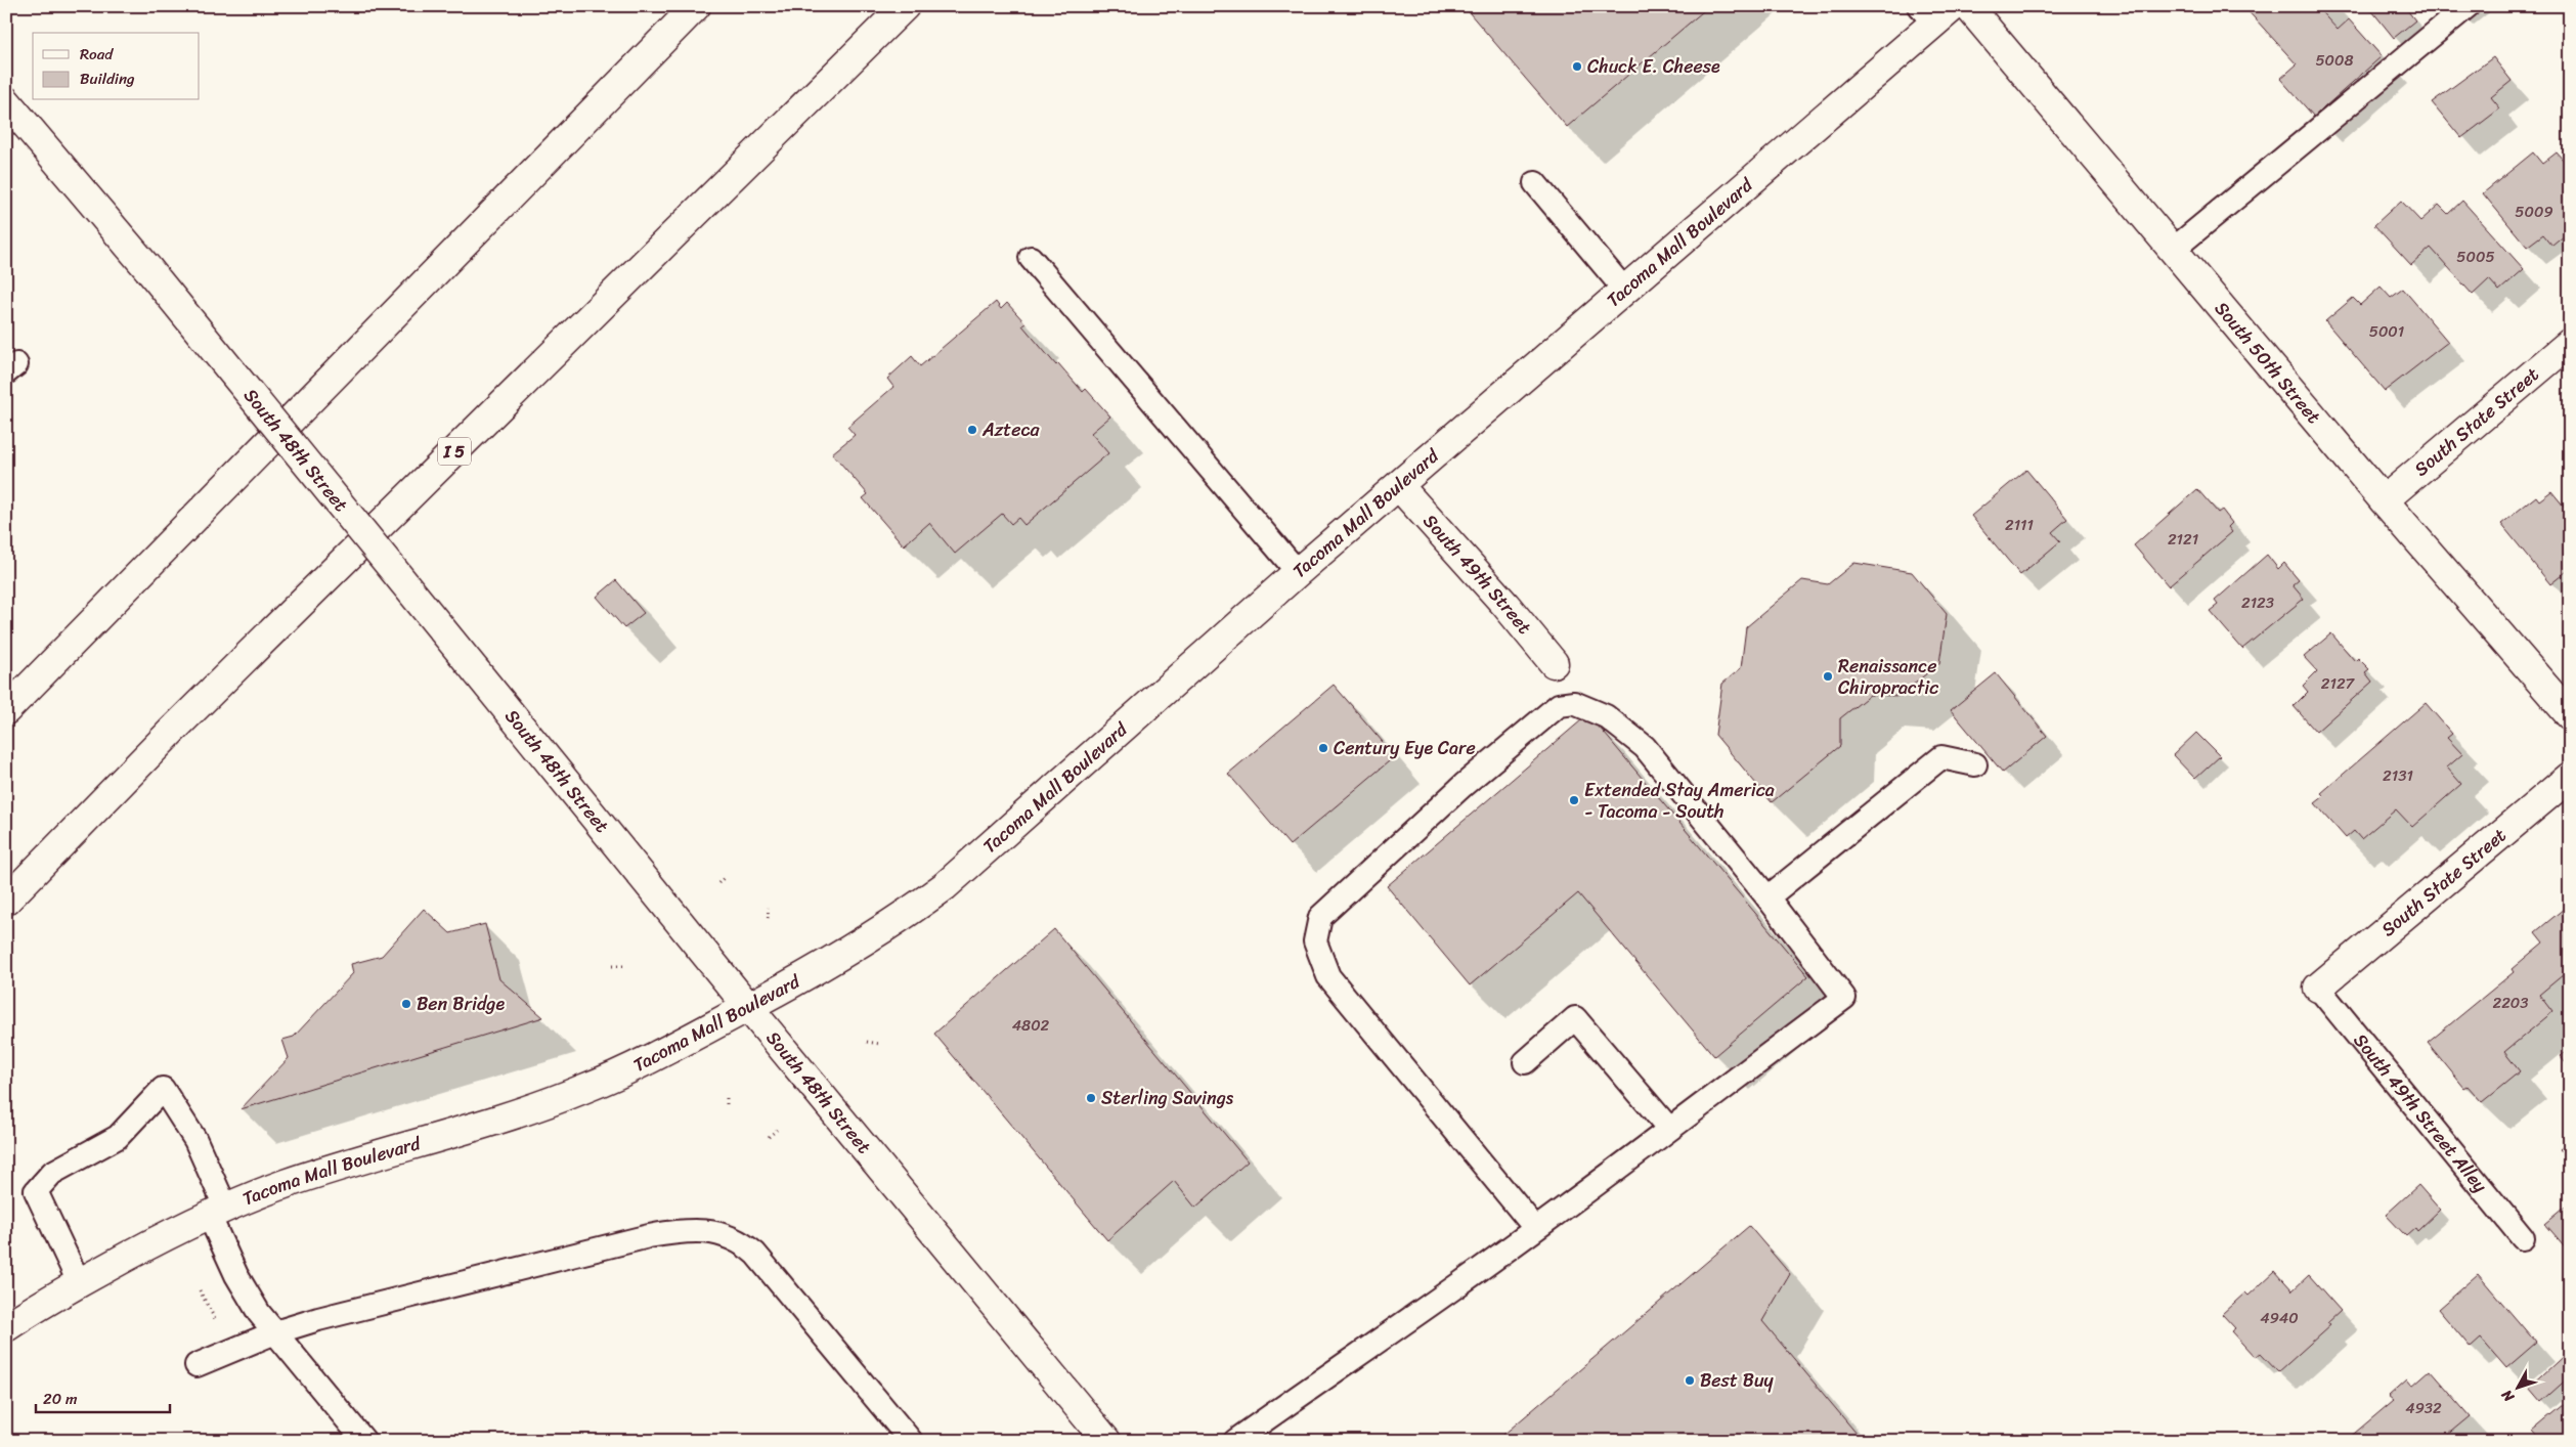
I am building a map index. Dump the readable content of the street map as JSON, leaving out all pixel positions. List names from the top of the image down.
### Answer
{
  "streets": {
    "main road": [
      "Tacoma Mall Boulevard",
      "South 50th Street",
      "South State Street",
      "South 48th Street",
      "I 5",
      "South 49th Street"
    ],
    "lane": ["South 49th Street Alley"]
  },
  "crossings": [
    ["Tacoma Mall Boulevard", "South 48th Street"],
    ["Tacoma Mall Boulevard", "South 49th Street"],
    ["South 50th Street", "South State Street"],
    ["South State Street", "South 49th Street Alley"]
  ],
  "places": [
    "Chuck E. Cheese",
    "Azteca",
    "Renaissance Chiropractic",
    "Century Eye Care",
    "Extended Stay America - Tacoma - South",
    "Ben Bridge",
    "Sterling Savings",
    "Best Buy"
  ],
  "house_numbers": [
    "5008",
    "5009",
    "5005",
    "5001",
    "2111",
    "2121",
    "2123",
    "2127",
    "2131",
    "2203",
    "4802",
    "4940",
    "4932"
  ],
  "legend": ["Road", "Building"],
  "scale_bar": "20 m",
  "north": "bottom left"
}
